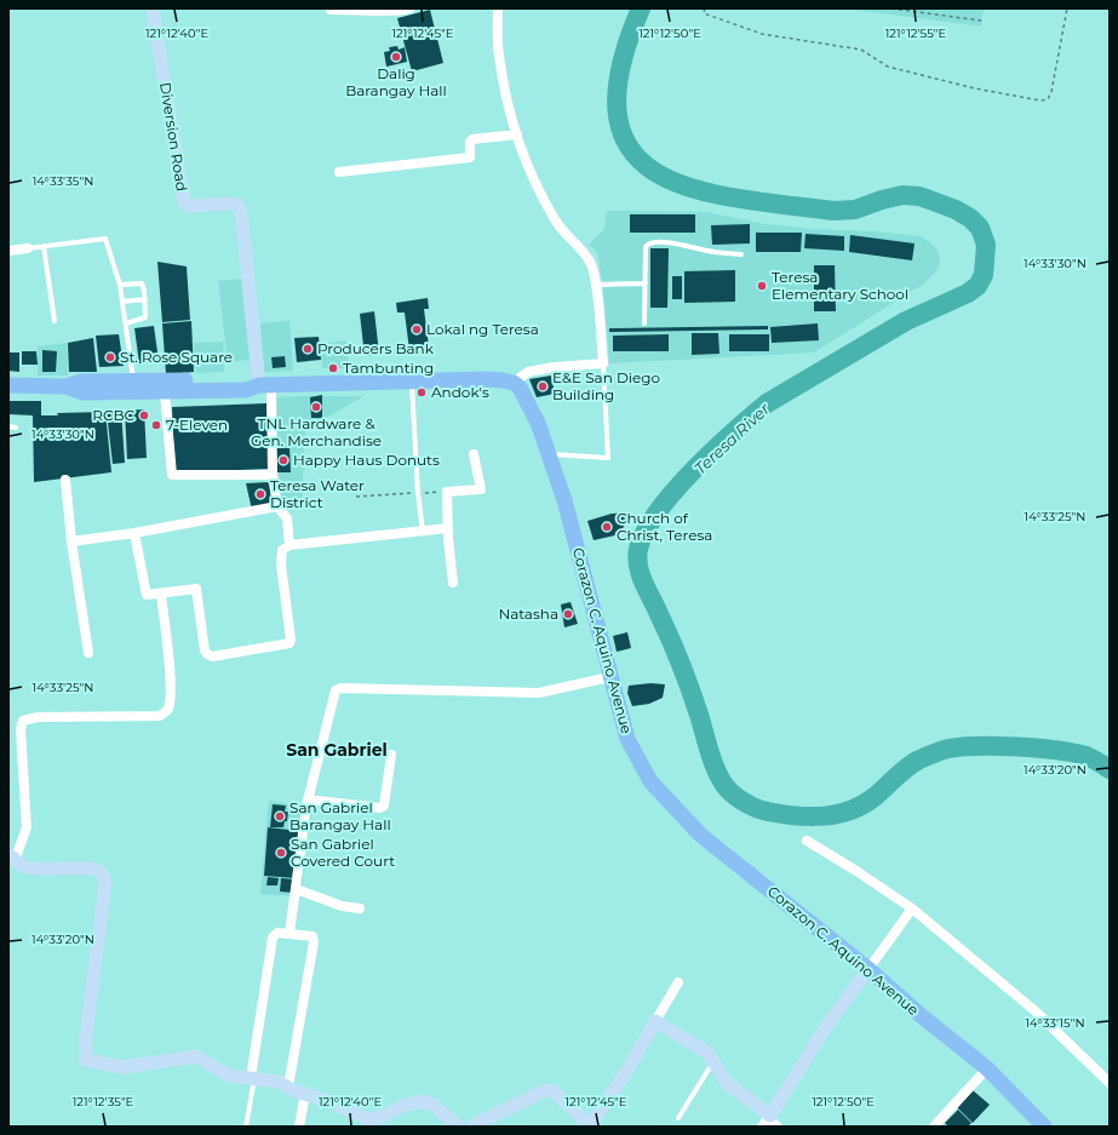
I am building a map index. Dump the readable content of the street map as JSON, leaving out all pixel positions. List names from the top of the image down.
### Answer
{
  "streets": {
    "main road": ["Corazon C. Aquino Avenue"],
    "street": ["Diversion Road"]
  },
  "districts": ["San Gabriel"],
  "water": ["Teresa River"],
  "places": [
    "Dalig Barangay Hall",
    "Teresa Elementary School",
    "Lokal ng Teresa",
    "Producers Bank",
    "St. Rose Square",
    "Tambunting",
    "E&E San Diego Building",
    "Andok's",
    "TNL Hardware & Gen. Merchandise",
    "RCBC",
    "7-Eleven",
    "Happy Haus Donuts",
    "Teresa Water District",
    "Church of Christ, Teresa",
    "Natasha",
    "San Gabriel Barangay Hall",
    "San Gabriel Covered Court"
  ],
  "coordinates": [
    "121°12'40\"E",
    "121°12'45\"E",
    "121°12'50\"E",
    "121°12'55\"E",
    "14°33'35\"N",
    "14°33'30\"N",
    "14°33'25\"N",
    "14°33'20\"N",
    "14°33'15\"N",
    "121°12'35\"E"
  ]
}
